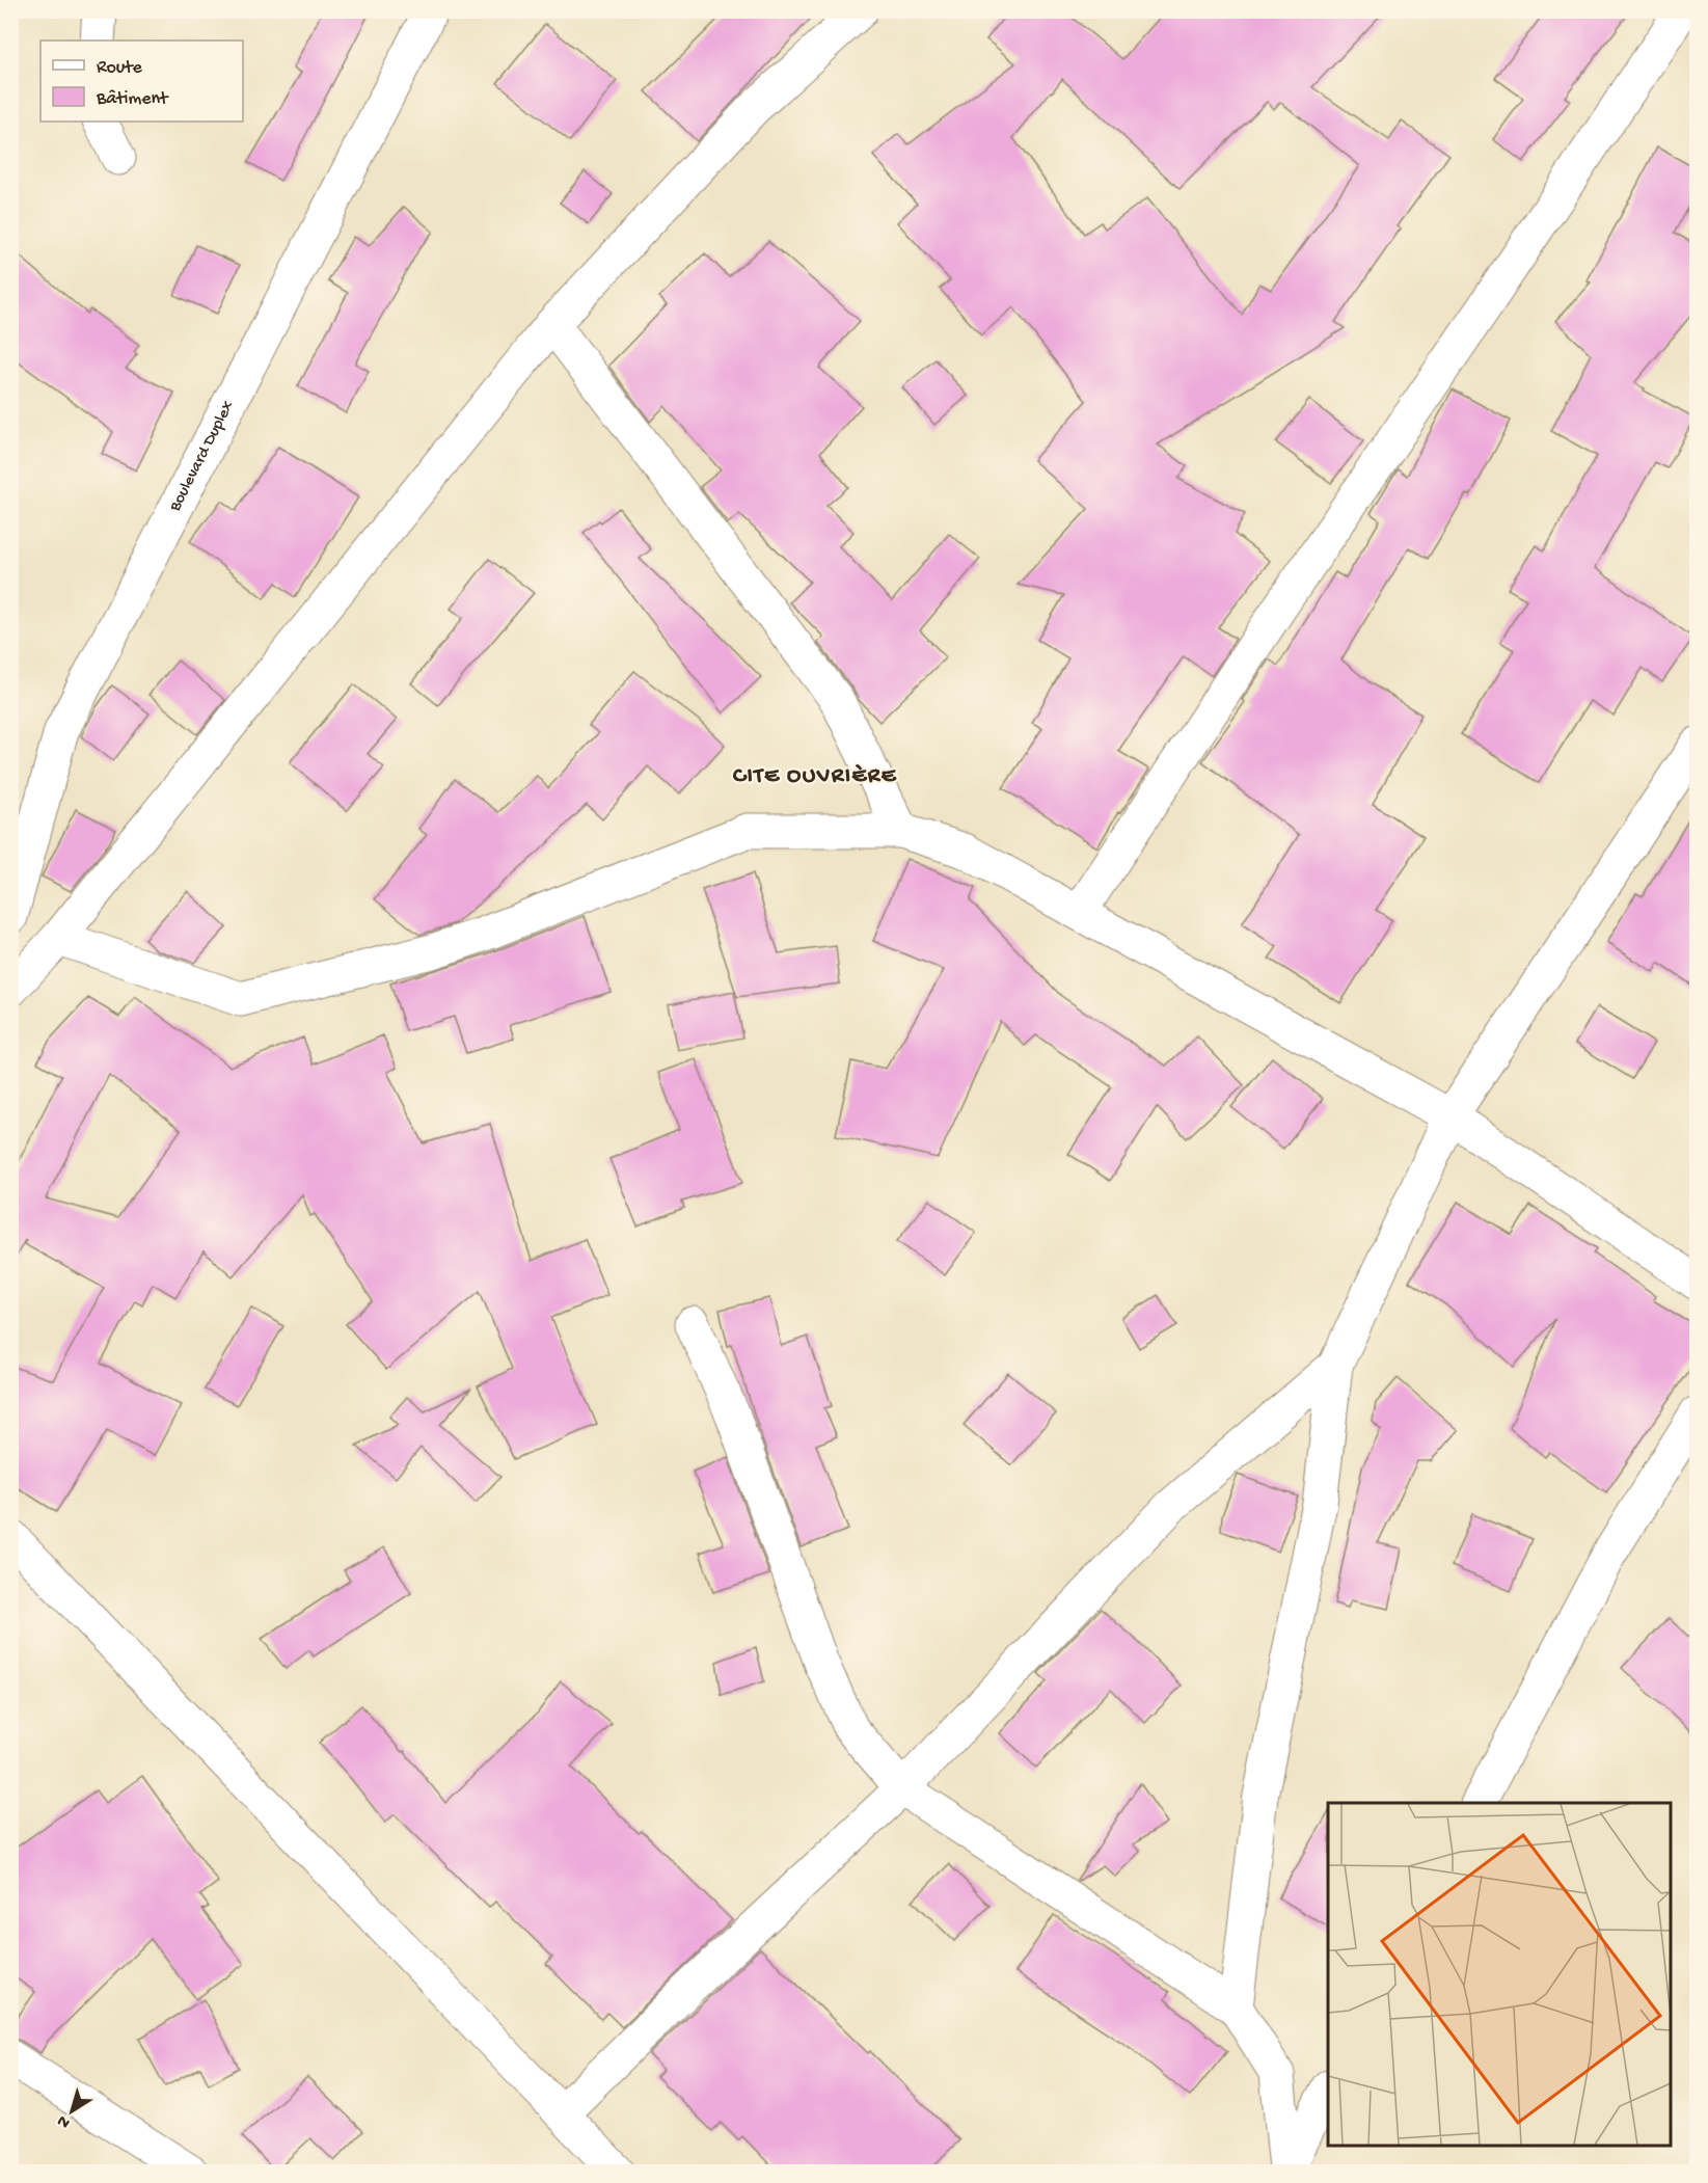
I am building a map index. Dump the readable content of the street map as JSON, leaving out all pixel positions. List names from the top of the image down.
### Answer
{
  "streets": {
    "street": ["Boulevard Duplex"]
  },
  "districts": ["CITE OUVRIÈRE"],
  "legend": ["Route", "Bâtiment"],
  "north": "bottom left"
}
